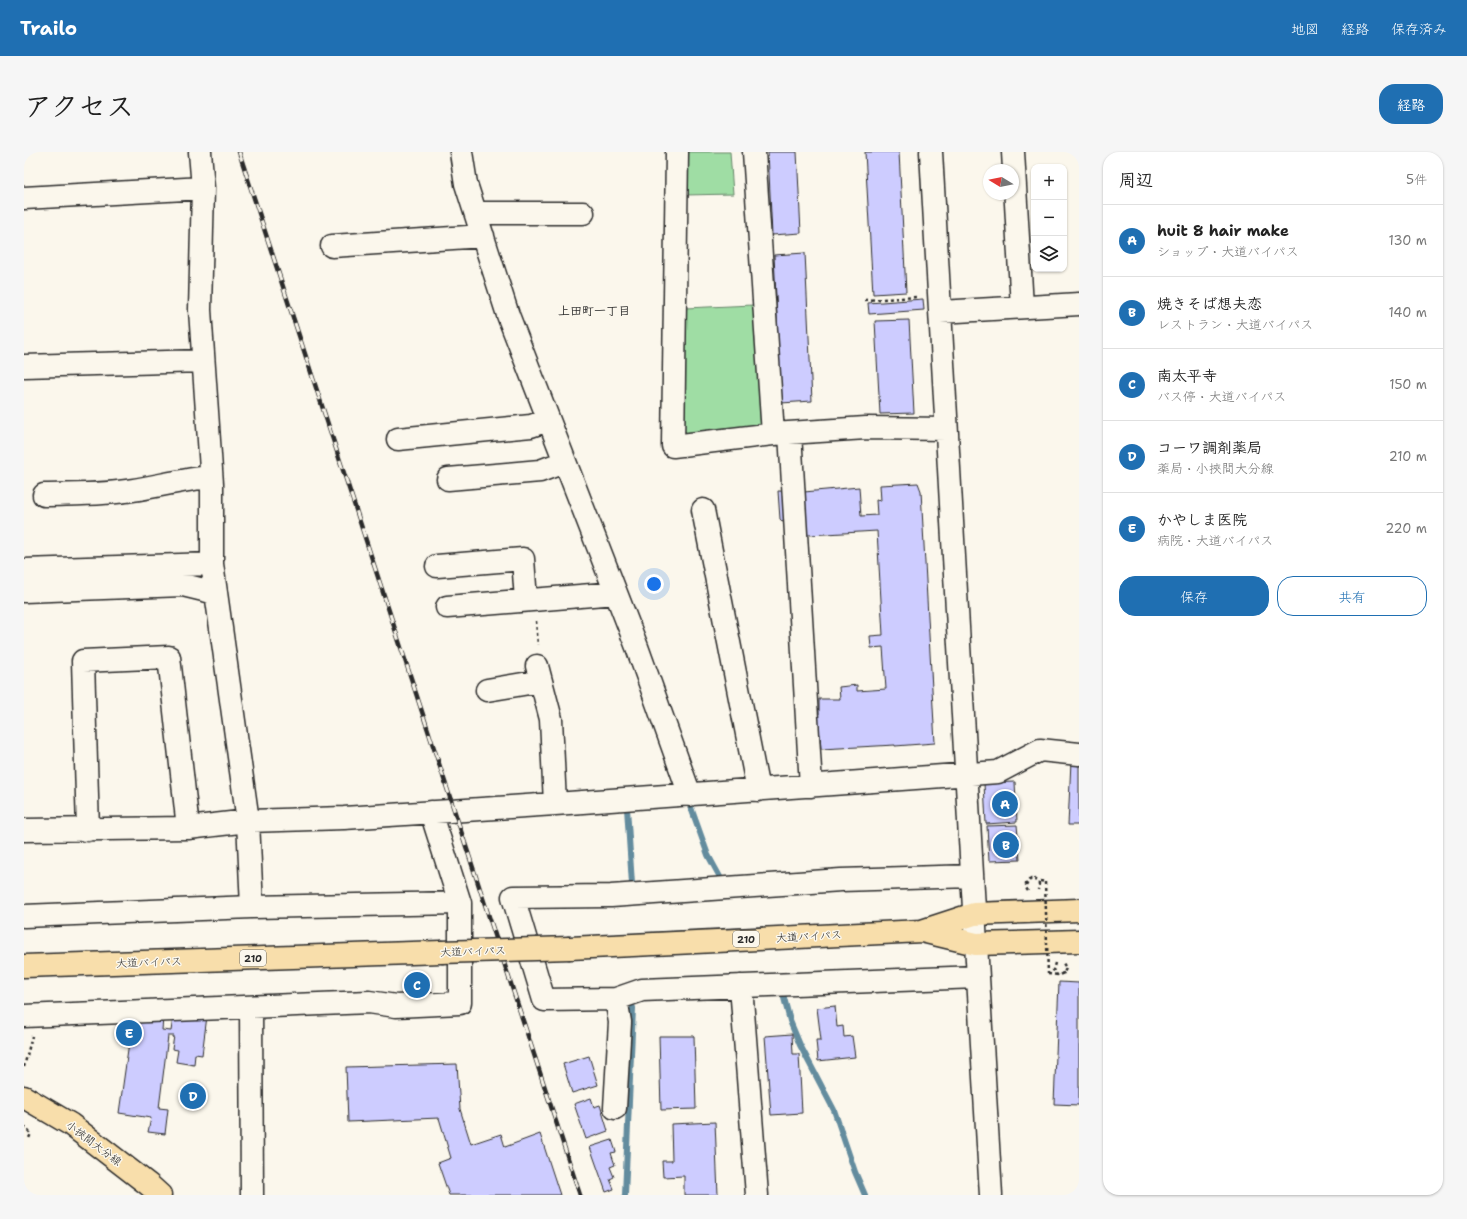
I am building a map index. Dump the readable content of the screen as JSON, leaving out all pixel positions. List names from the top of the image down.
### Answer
{
  "streets": {
    "main road": ["大道バイパス", "210", "小挾間大分線"]
  },
  "districts": ["上田町一丁目"],
  "north": "left",
  "page": {
    "header": "Trailo",
    "nav": ["地図", "経路", "保存済み"],
    "title": "アクセス",
    "buttons": [
      "経路",
      ["保存", "共有"]
    ],
    "heading": ["周辺", "5件"],
    "map_buttons": ["+", "−"],
    "list": [
      {
        "mark": "A",
        "name": "huit 8 hair make",
        "note": "ショップ · 大道バイパス",
        "value": "130 m"
      },
      {
        "mark": "B",
        "name": "焼きそば想夫恋",
        "note": "レストラン · 大道バイパス",
        "value": "140 m"
      },
      {
        "mark": "C",
        "name": "南太平寺",
        "note": "バス停 · 大道バイパス",
        "value": "150 m"
      },
      {
        "mark": "D",
        "name": "コーワ調剤薬局",
        "note": "薬局 · 小挾間大分線",
        "value": "210 m"
      },
      {
        "mark": "E",
        "name": "かやしま医院",
        "note": "病院 · 大道バイパス",
        "value": "220 m"
      }
    ],
    "pins": [
      "A",
      "B",
      "C",
      "E",
      "D"
    ]
  }
}
